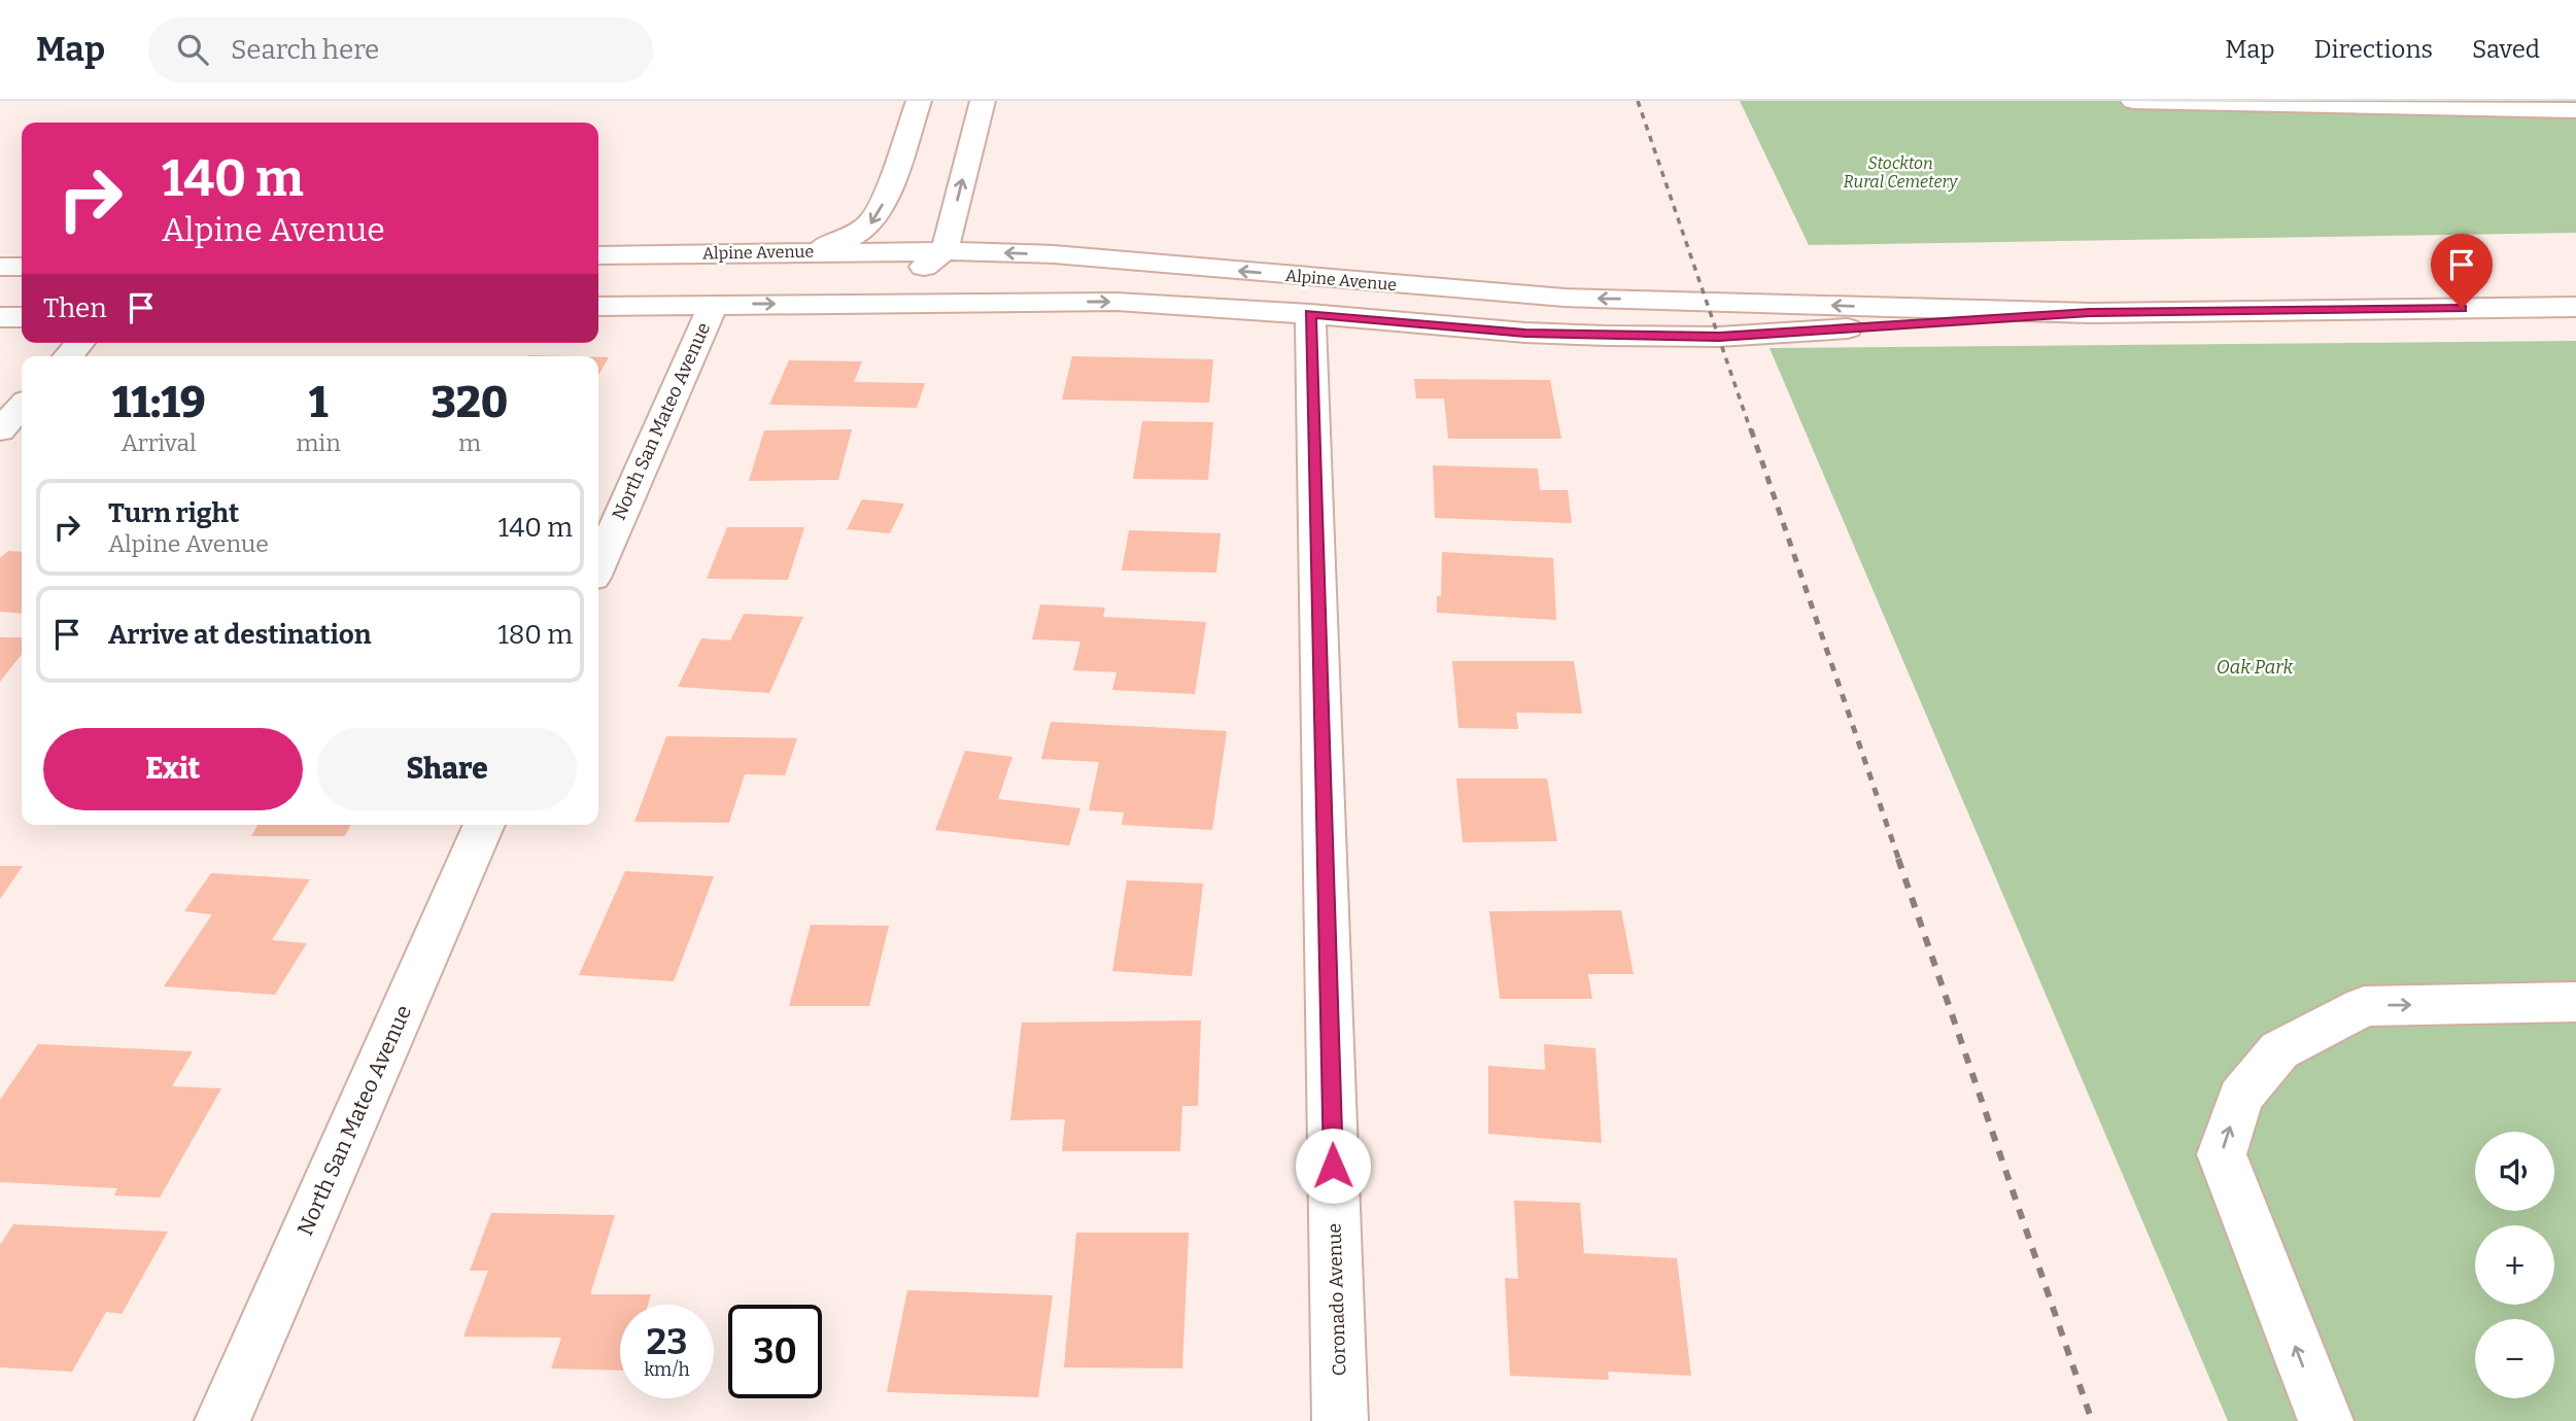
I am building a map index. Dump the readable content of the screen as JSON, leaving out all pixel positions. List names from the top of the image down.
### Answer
{
  "streets": {
    "street": ["Alpine Avenue", "North San Mateo Avenue", "Coronado Avenue"]
  },
  "crossings": [
    ["Alpine Avenue", "North San Mateo Avenue"],
    ["Alpine Avenue", "Coronado Avenue"]
  ],
  "parks": ["Stockton Rural Cemetery", "Oak Park"],
  "page": {
    "header": "Map",
    "search": "Search here",
    "nav": ["Map", "Directions", "Saved"],
    "turn": ["140 m", "Alpine Avenue"],
    "then": "Then",
    "eta": [
      "11:19",
      "Arrival",
      "1",
      "min",
      "320",
      "m"
    ],
    "list": [
      {
        "name": "Turn right",
        "note": "Alpine Avenue",
        "value": "140 m"
      },
      {
        "name": "Arrive at destination",
        "value": "180 m"
      }
    ],
    "buttons": ["Exit", "Share"],
    "map_buttons": ["+", "−"],
    "speed": "23 km/h",
    "limit": "30"
  }
}
